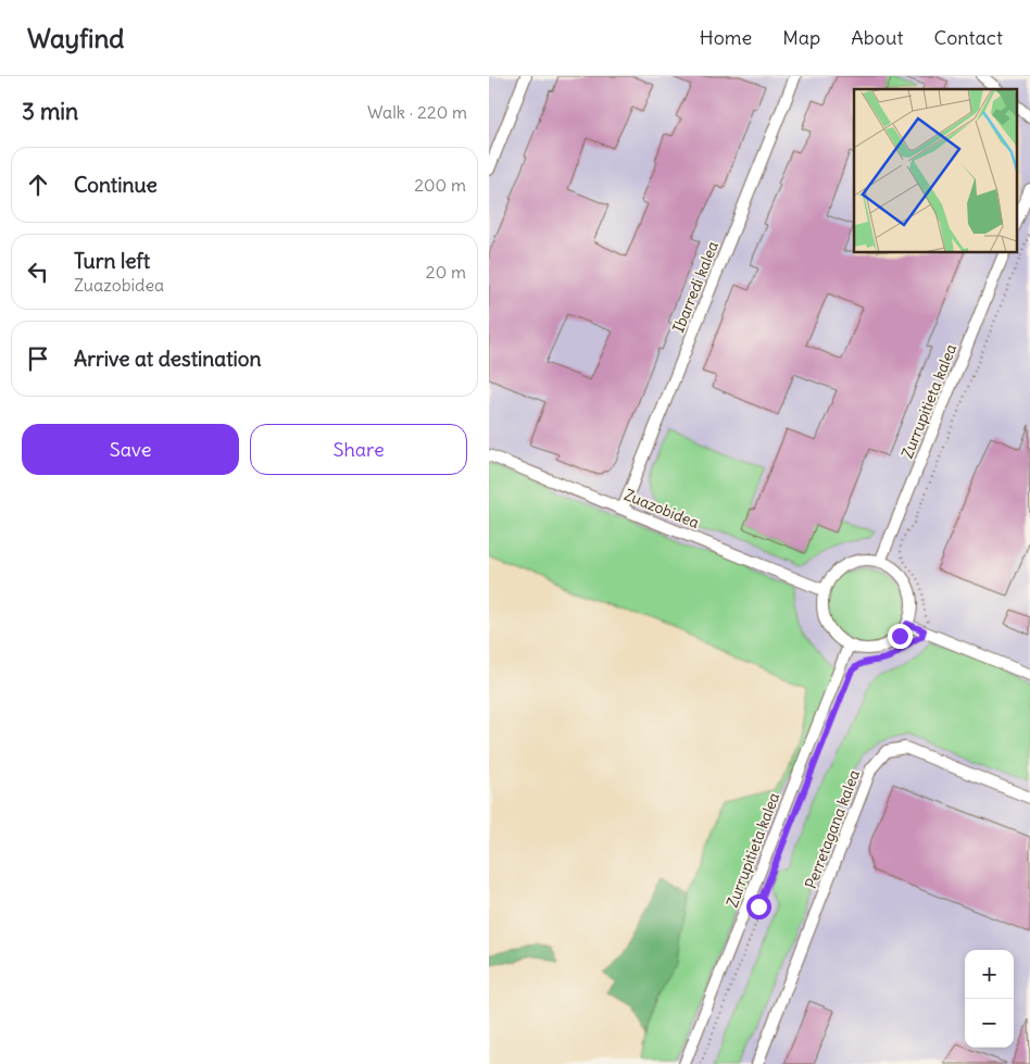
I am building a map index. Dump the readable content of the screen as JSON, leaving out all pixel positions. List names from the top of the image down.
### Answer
{
  "streets": {
    "street": [
      "Ibarredi kalea",
      "Zurrupitieta kalea",
      "Zuazobidea",
      "Perretagana kalea"
    ]
  },
  "crossings": [
    ["Ibarredi kalea", "Zuazobidea"],
    ["Zurrupitieta kalea", "Zuazobidea"]
  ],
  "page": {
    "header": "Wayfind",
    "nav": [
      "Home",
      "Map",
      "About",
      "Contact"
    ],
    "heading": ["3 min", "Walk · 220 m"],
    "list": [
      ["Continue", "200 m"],
      ["Turn left", "Zuazobidea", "20 m"],
      "Arrive at destination"
    ],
    "buttons": ["Save", "Share"],
    "map_buttons": ["+", "−"]
  }
}
